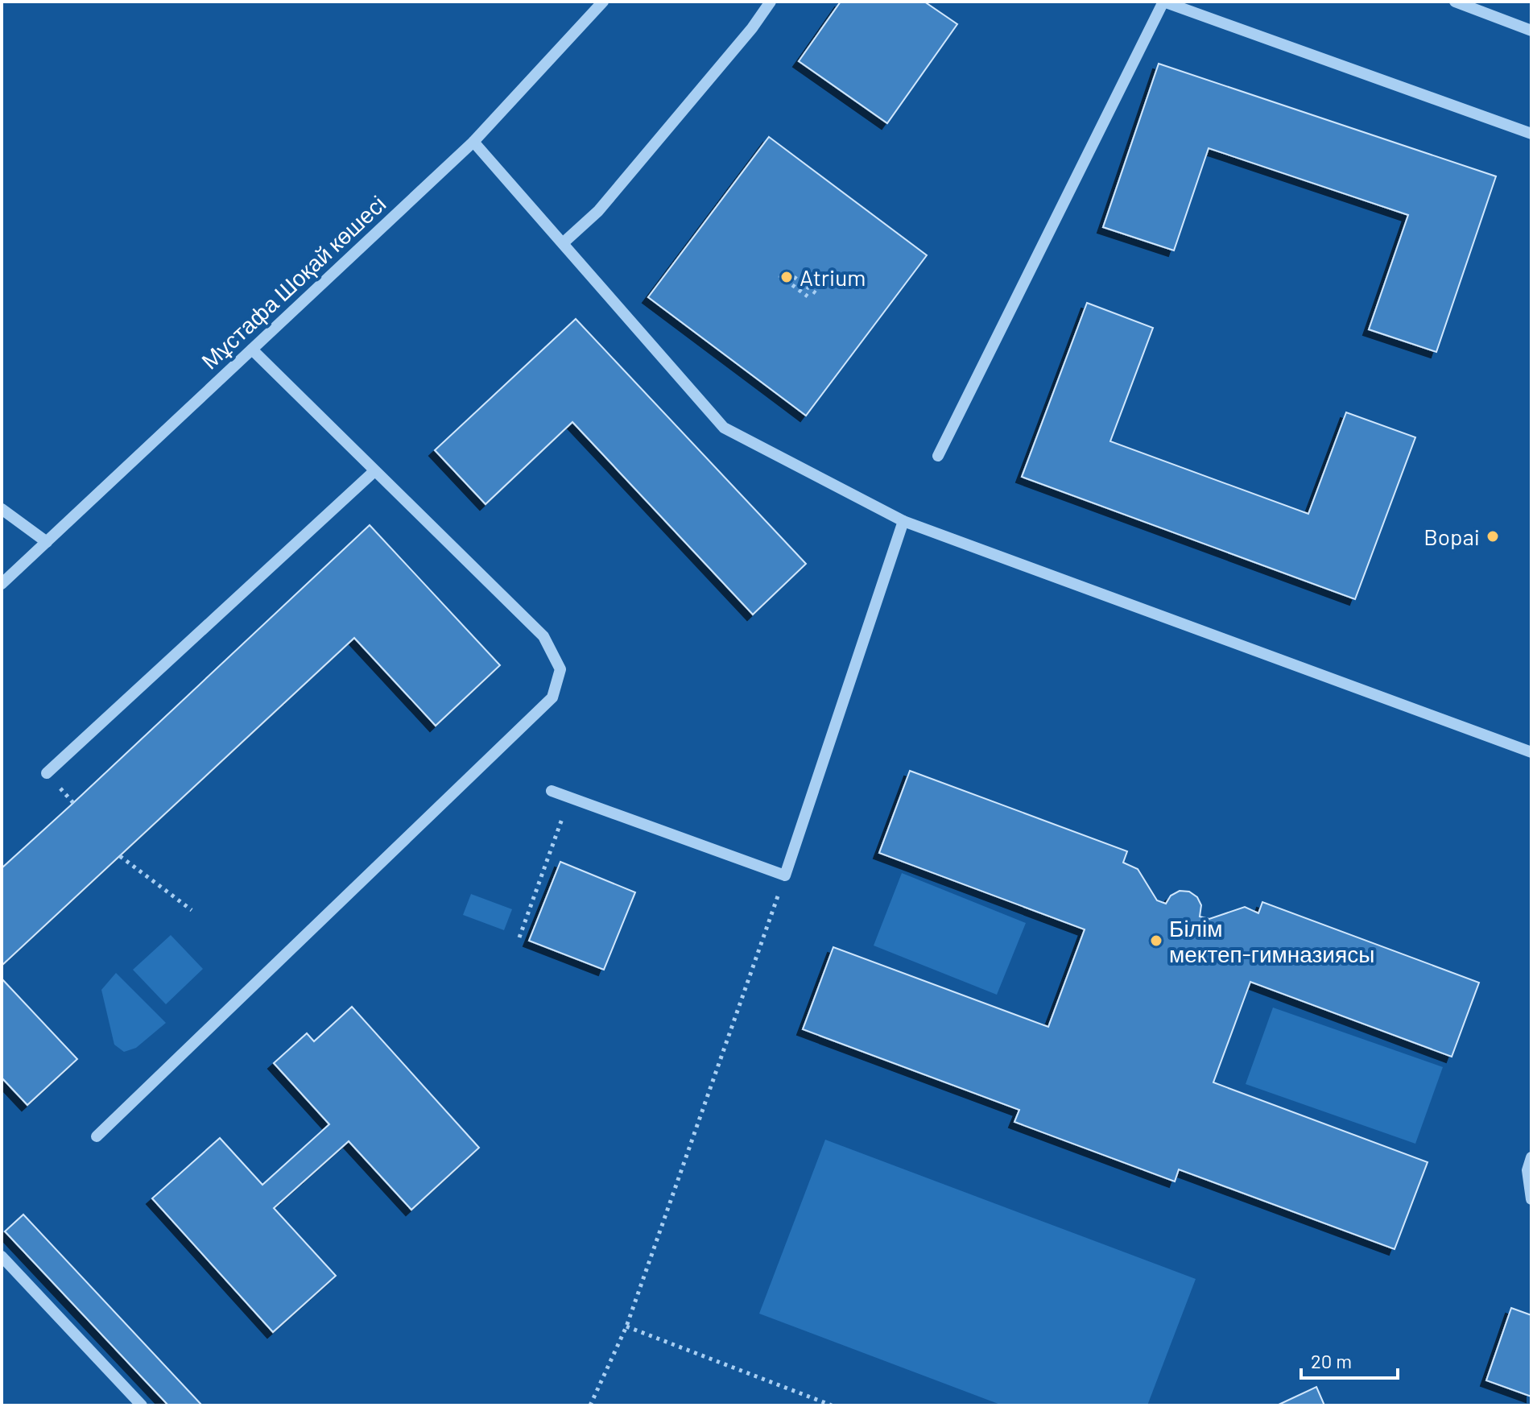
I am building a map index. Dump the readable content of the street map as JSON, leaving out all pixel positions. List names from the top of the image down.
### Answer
{
  "streets": {
    "street": ["Мұстафа Шоқай көшесі"]
  },
  "places": ["Atrium", "Bopai", "Білім мектеп-гимназиясы"],
  "scale_bar": "20 m"
}
